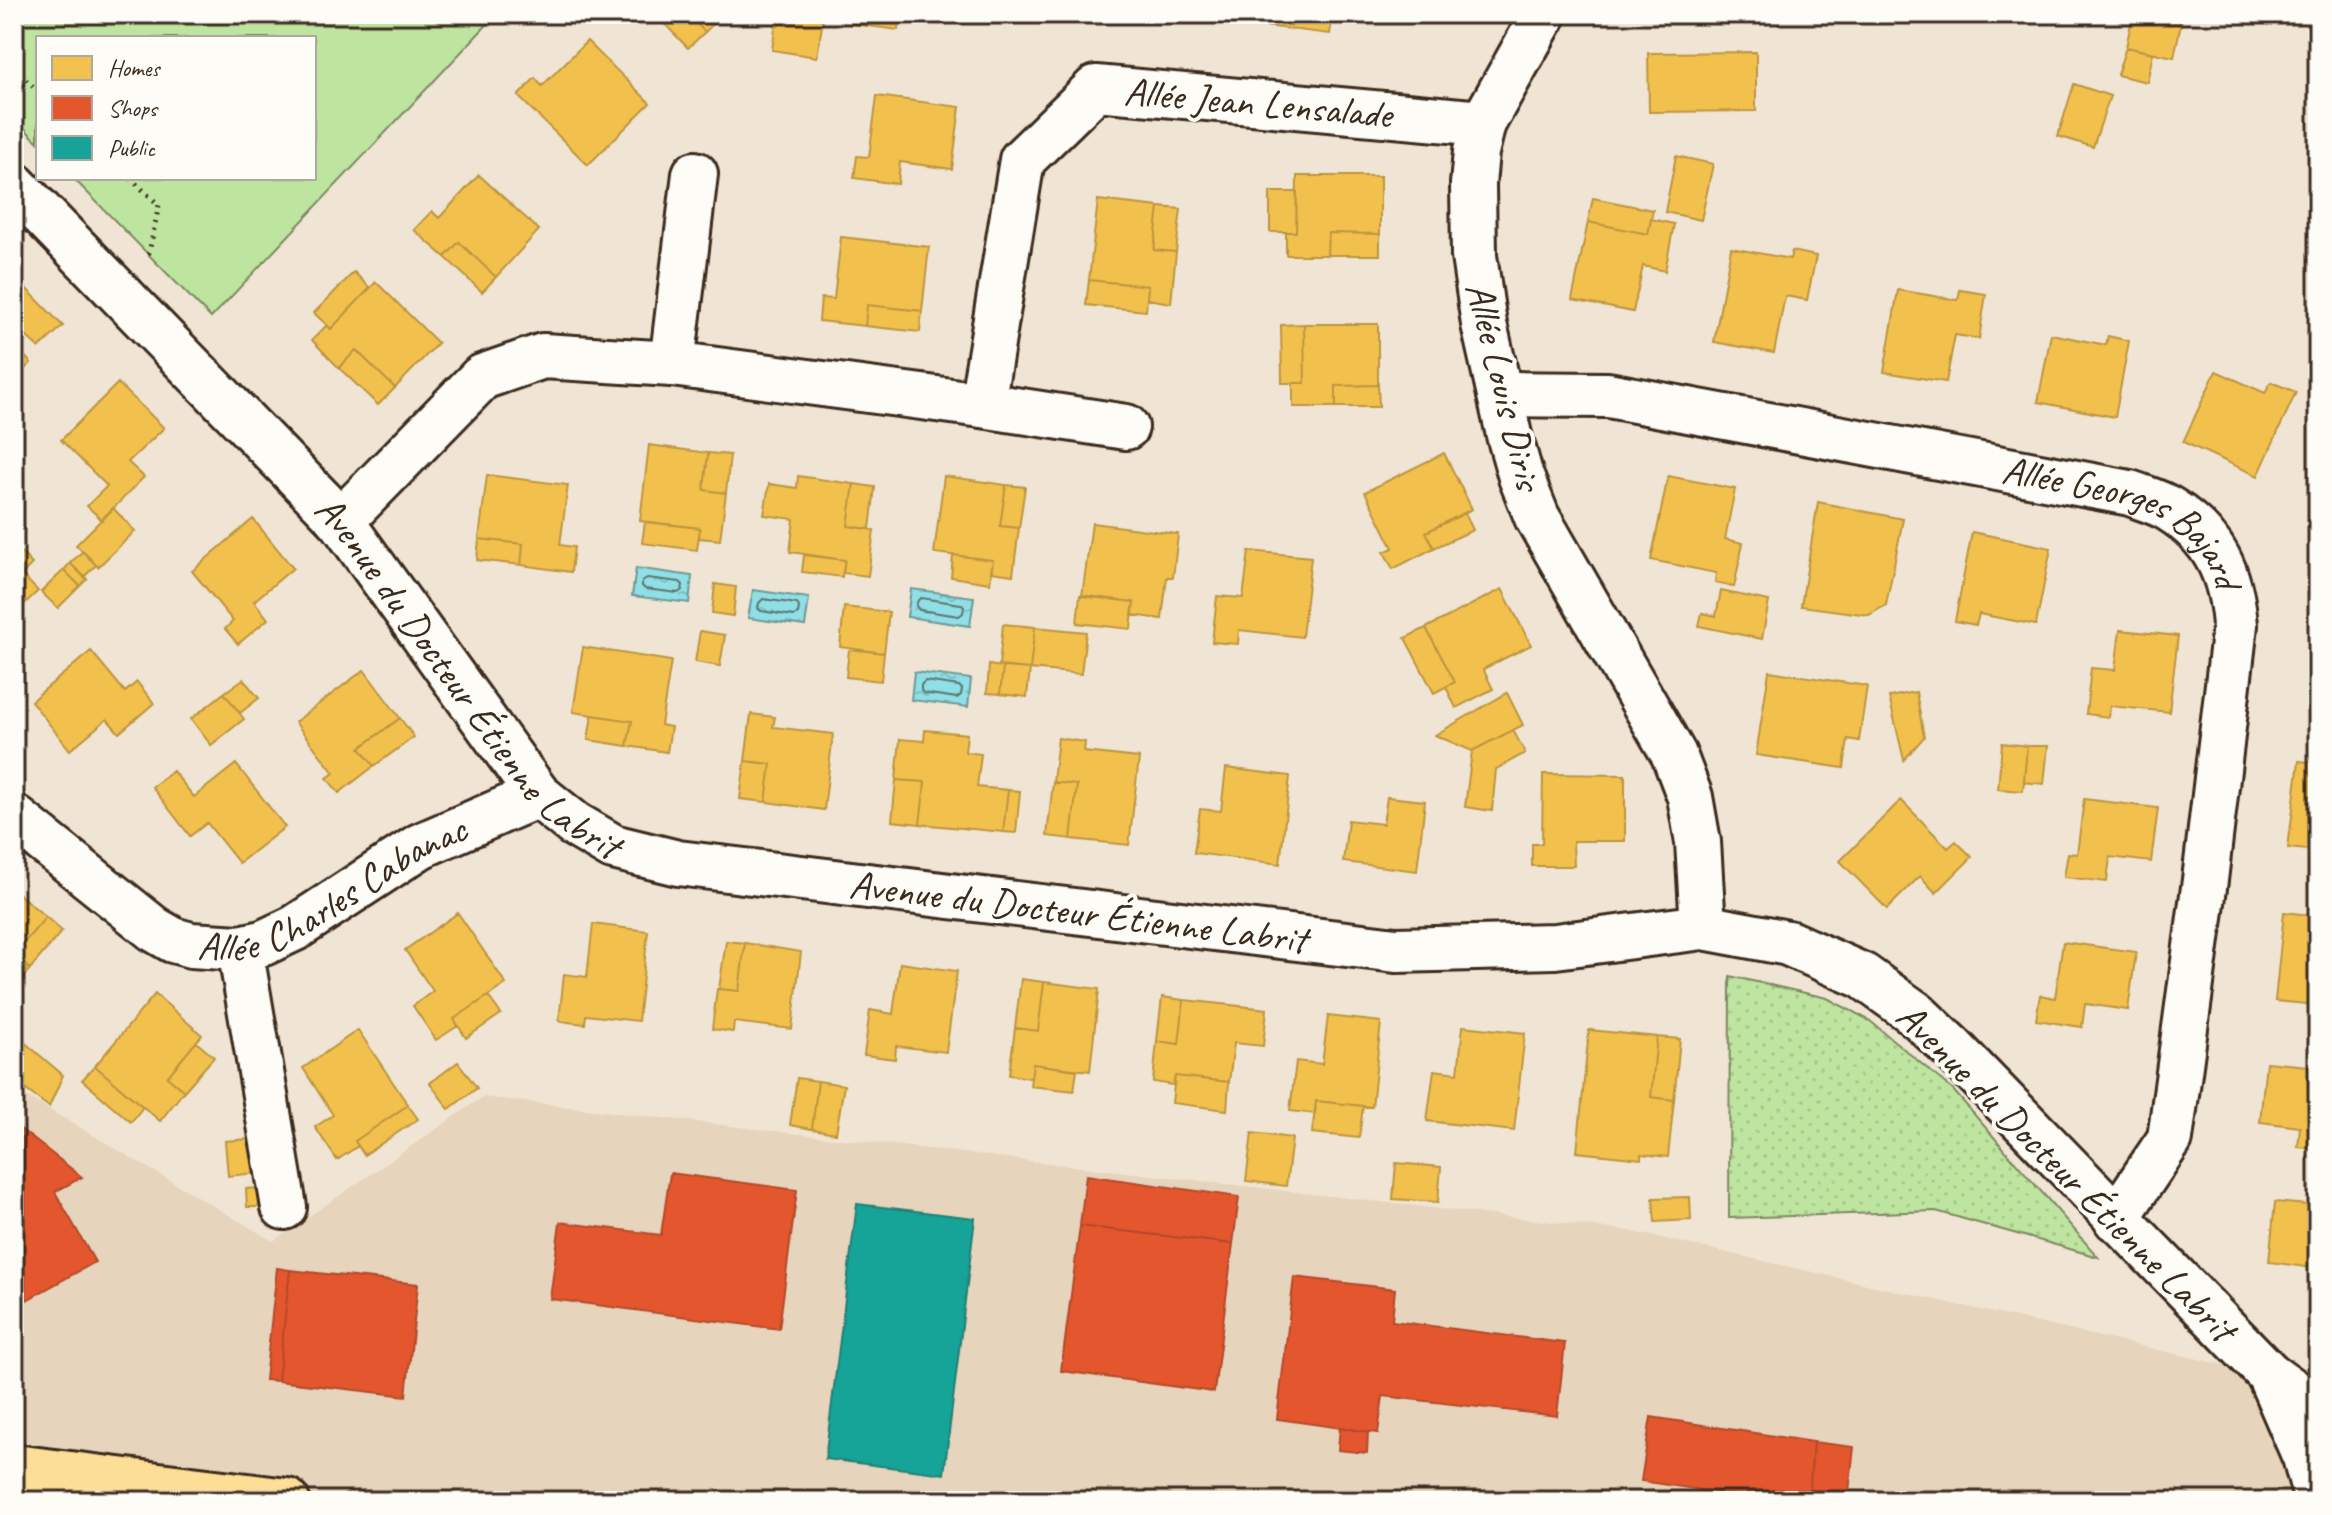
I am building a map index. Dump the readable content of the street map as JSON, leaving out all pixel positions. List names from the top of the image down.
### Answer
{
  "streets": {
    "street": [
      "Allée Jean Lensalade",
      "Allée Louis Diris",
      "Allée Georges Bajard",
      "Avenue du Docteur Étienne Labrit",
      "Allée Charles Cabanac"
    ]
  },
  "crossings": [
    ["Allée Jean Lensalade", "Allée Louis Diris"],
    ["Allée Louis Diris", "Allée Georges Bajard"],
    ["Allée Louis Diris", "Avenue du Docteur Étienne Labrit"],
    ["Allée Georges Bajard", "Avenue du Docteur Étienne Labrit"],
    ["Avenue du Docteur Étienne Labrit", "Allée Charles Cabanac"]
  ],
  "legend": ["Homes", "Shops", "Public"]
}
